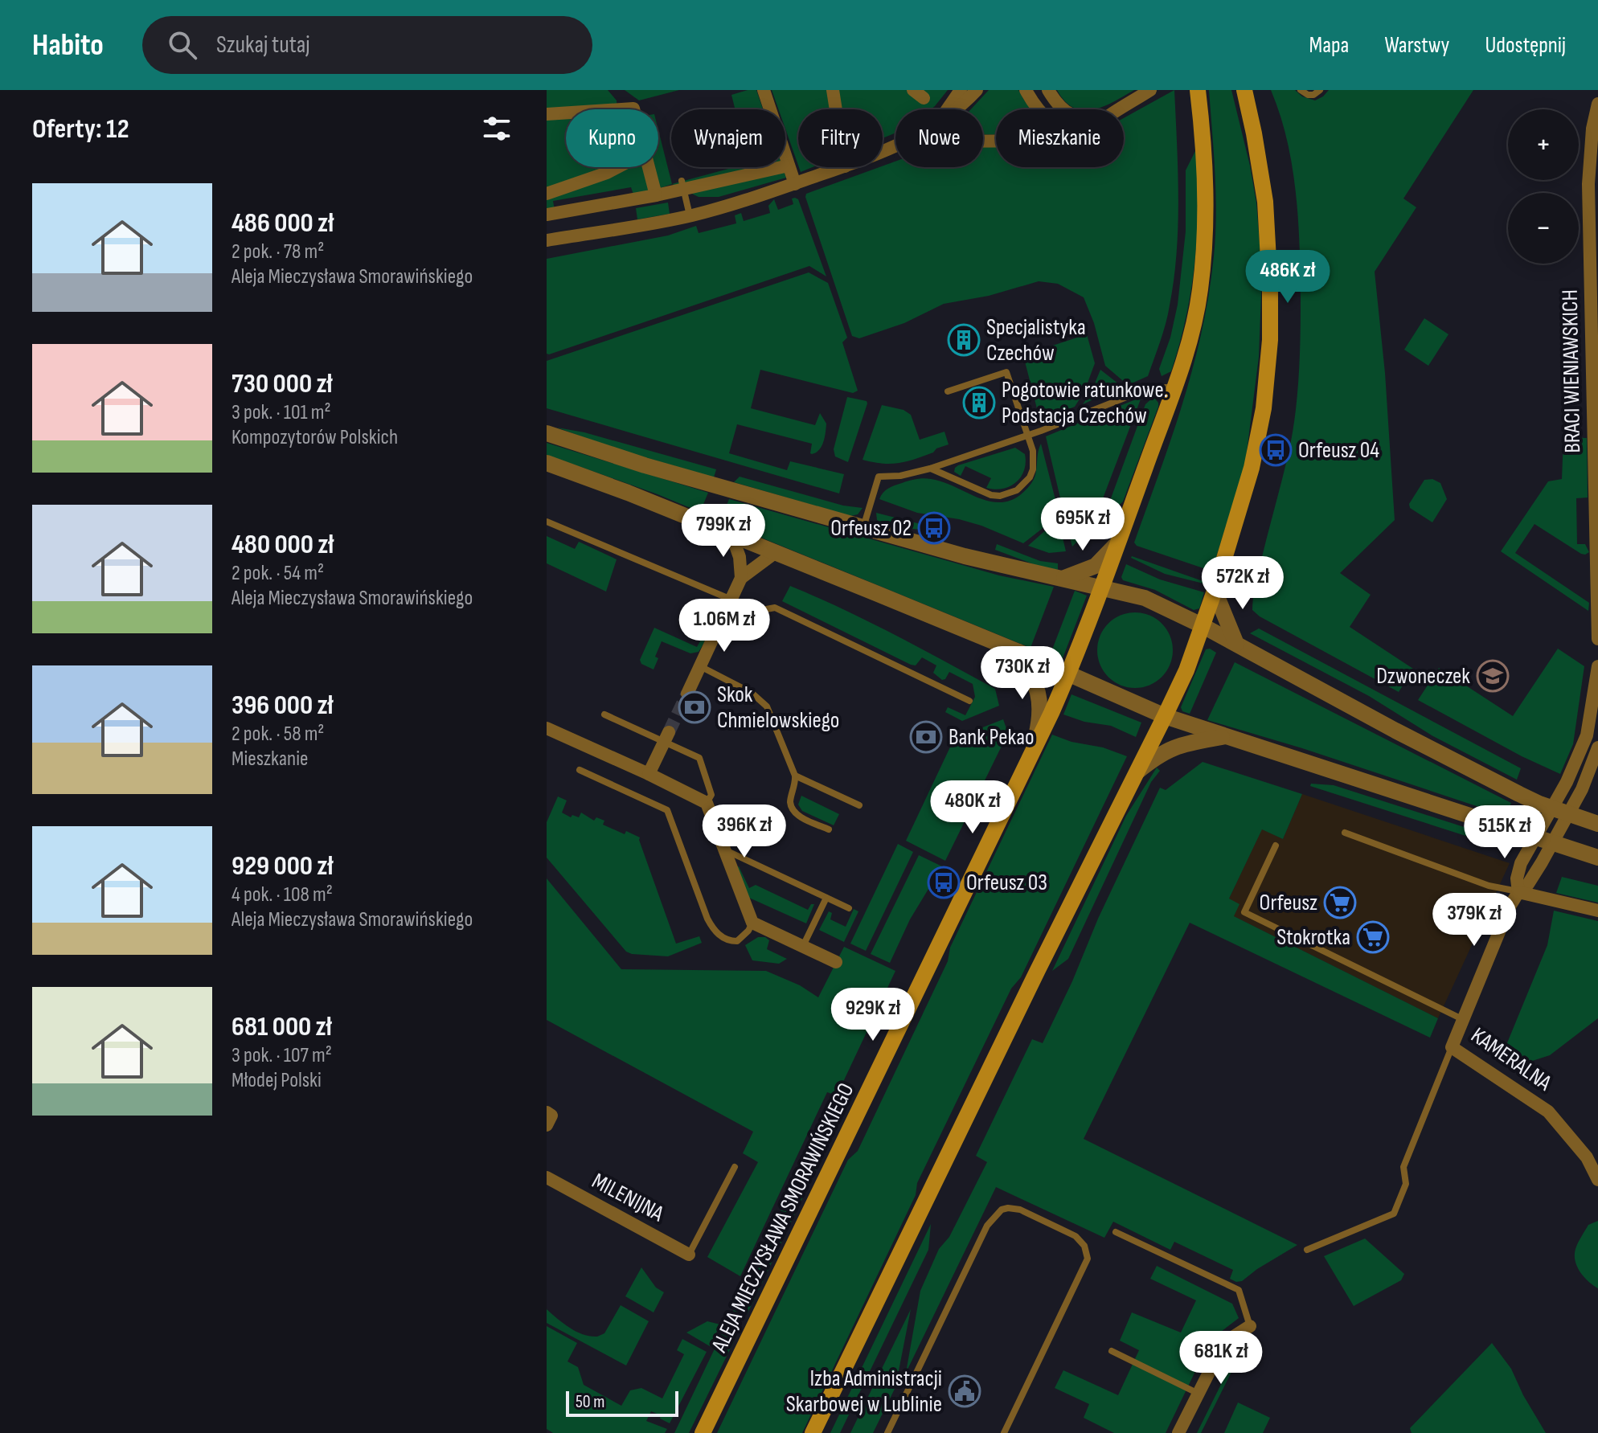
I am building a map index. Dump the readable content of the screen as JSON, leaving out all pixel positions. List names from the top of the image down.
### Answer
{
  "streets": {
    "main road": ["ALEJA MIECZYSŁAWA SMORAWIŃSKIEGO"],
    "street": ["BRACI WIENIAWSKICH", "KAMERALNA", "MILENIJNA"]
  },
  "places": {
    "building": ["Specjalistyka Czechów", "Pogotowie ratunkowe. Podstacja Czechów"],
    "bus stop": ["Orfeusz 04", "Orfeusz 02", "Orfeusz 03"],
    "school or university": ["Dzwoneczek"],
    "bank": ["Skok Chmielowskiego", "Bank Pekao"],
    "supermarket": ["Orfeusz", "Stokrotka"],
    "public building": ["Izba Administracji Skarbowej w Lublinie"]
  },
  "scale_bar": "50 m",
  "page": {
    "header": "Habito",
    "search": "Szukaj tutaj",
    "nav": ["Mapa", "Warstwy", "Udostępnij"],
    "heading": "Oferty: 12",
    "map_buttons": ["+", "−"],
    "chip": [
      "Kupno",
      "Wynajem",
      "Filtry",
      "Nowe",
      "Mieszkanie"
    ],
    "list": [
      {
        "name": "486 000 zł",
        "note": "2 pok. · 78 m² · Aleja Mieczysława Smorawińskiego"
      },
      {
        "name": "730 000 zł",
        "note": "3 pok. · 101 m² · Kompozytorów Polskich"
      },
      {
        "name": "480 000 zł",
        "note": "2 pok. · 54 m² · Aleja Mieczysława Smorawińskiego"
      },
      {
        "name": "396 000 zł",
        "note": "2 pok. · 58 m² · Mieszkanie"
      },
      {
        "name": "929 000 zł",
        "note": "4 pok. · 108 m² · Aleja Mieczysława Smorawińskiego"
      },
      {
        "name": "681 000 zł",
        "note": "3 pok. · 107 m² · Młodej Polski"
      }
    ],
    "price": [
      "486K zł",
      "695K zł",
      "799K zł",
      "572K zł",
      "1.06M zł",
      "730K zł",
      "480K zł",
      "396K zł",
      "515K zł",
      "379K zł",
      "929K zł",
      "681K zł"
    ],
    "scale": "50 m"
  }
}
